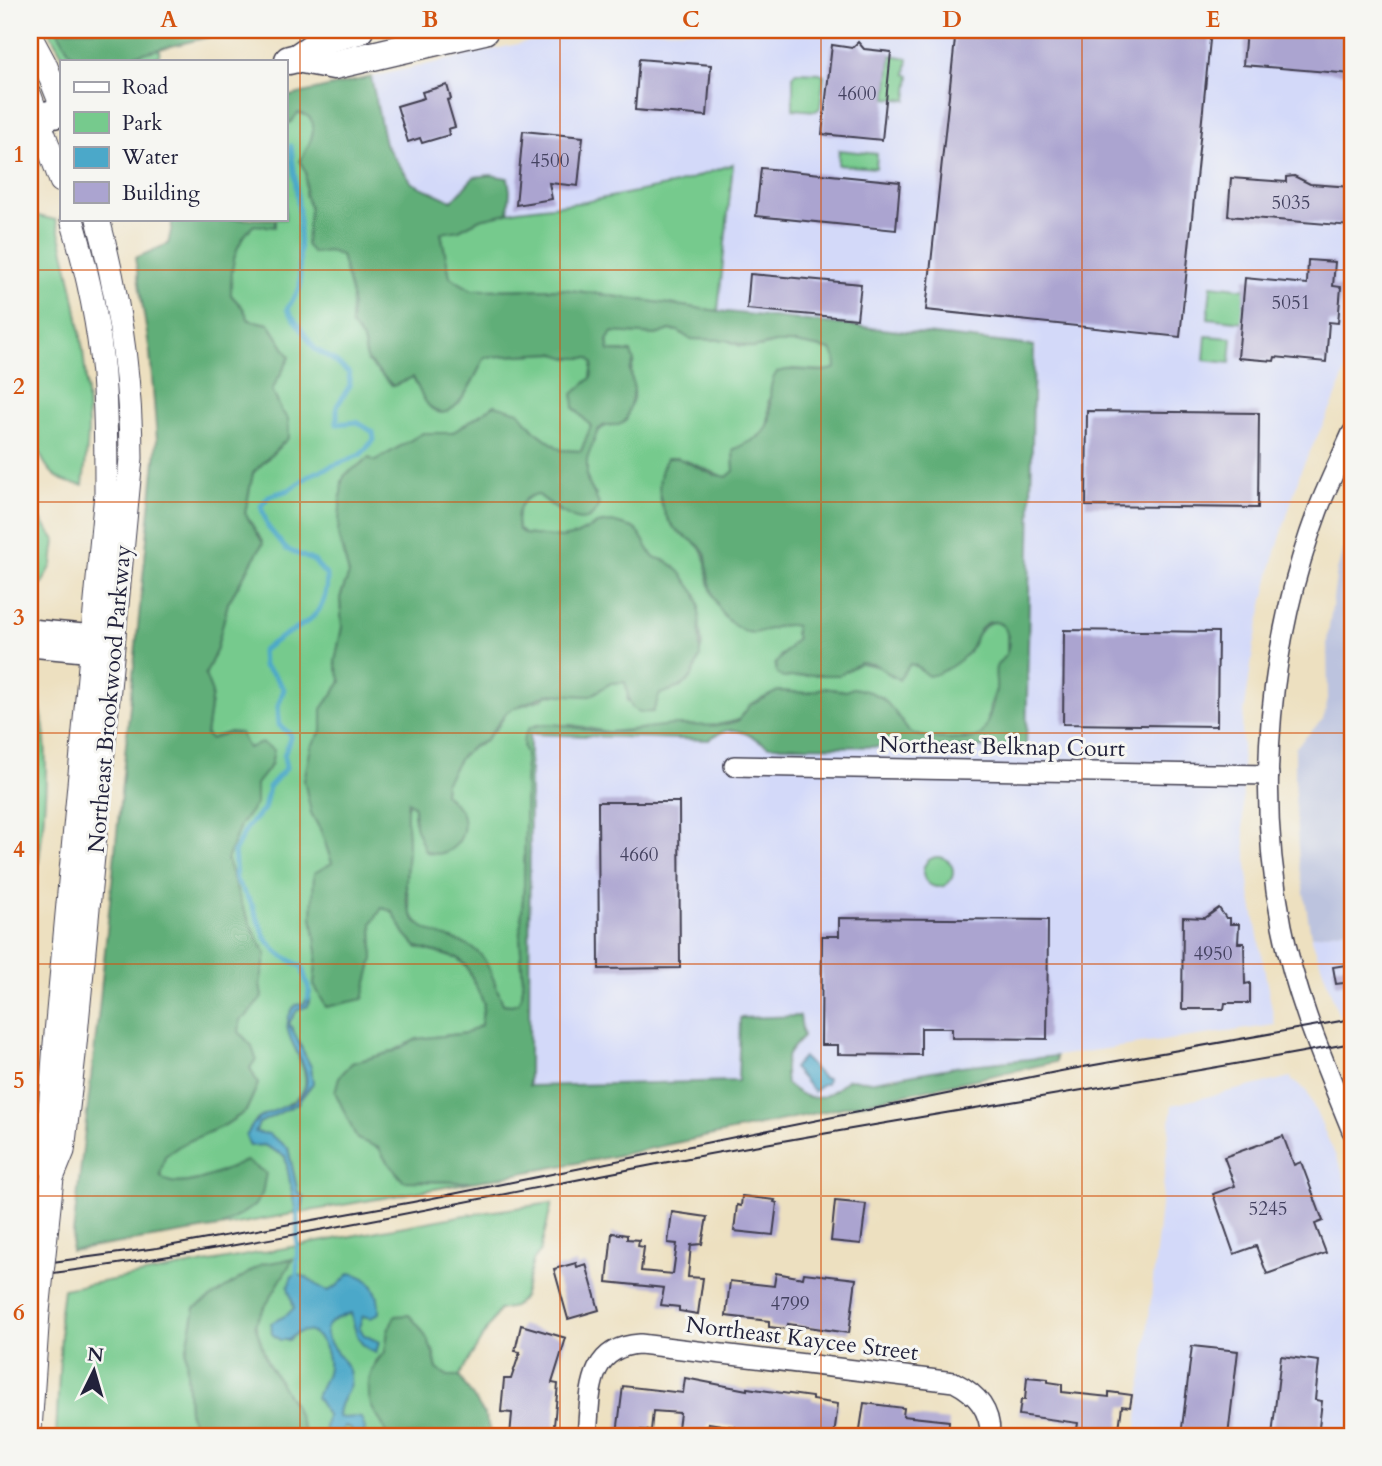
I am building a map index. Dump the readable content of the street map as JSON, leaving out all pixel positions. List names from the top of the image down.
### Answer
{
  "streets": {
    "main road": ["Northeast Brookwood Parkway"],
    "street": ["Northeast Belknap Court", "Northeast Kaycee Street"]
  },
  "house_numbers": [
    "4600",
    "4500",
    "5035",
    "5051",
    "4660",
    "4950",
    "5245",
    "4799"
  ],
  "legend": [
    "Road",
    "Park",
    "Water",
    "Building"
  ],
  "north": "top",
  "grid": {
    "columns": [
      "A",
      "B",
      "C",
      "D",
      "E"
    ],
    "rows": [
      "1",
      "2",
      "3",
      "4",
      "5",
      "6"
    ]
  }
}
